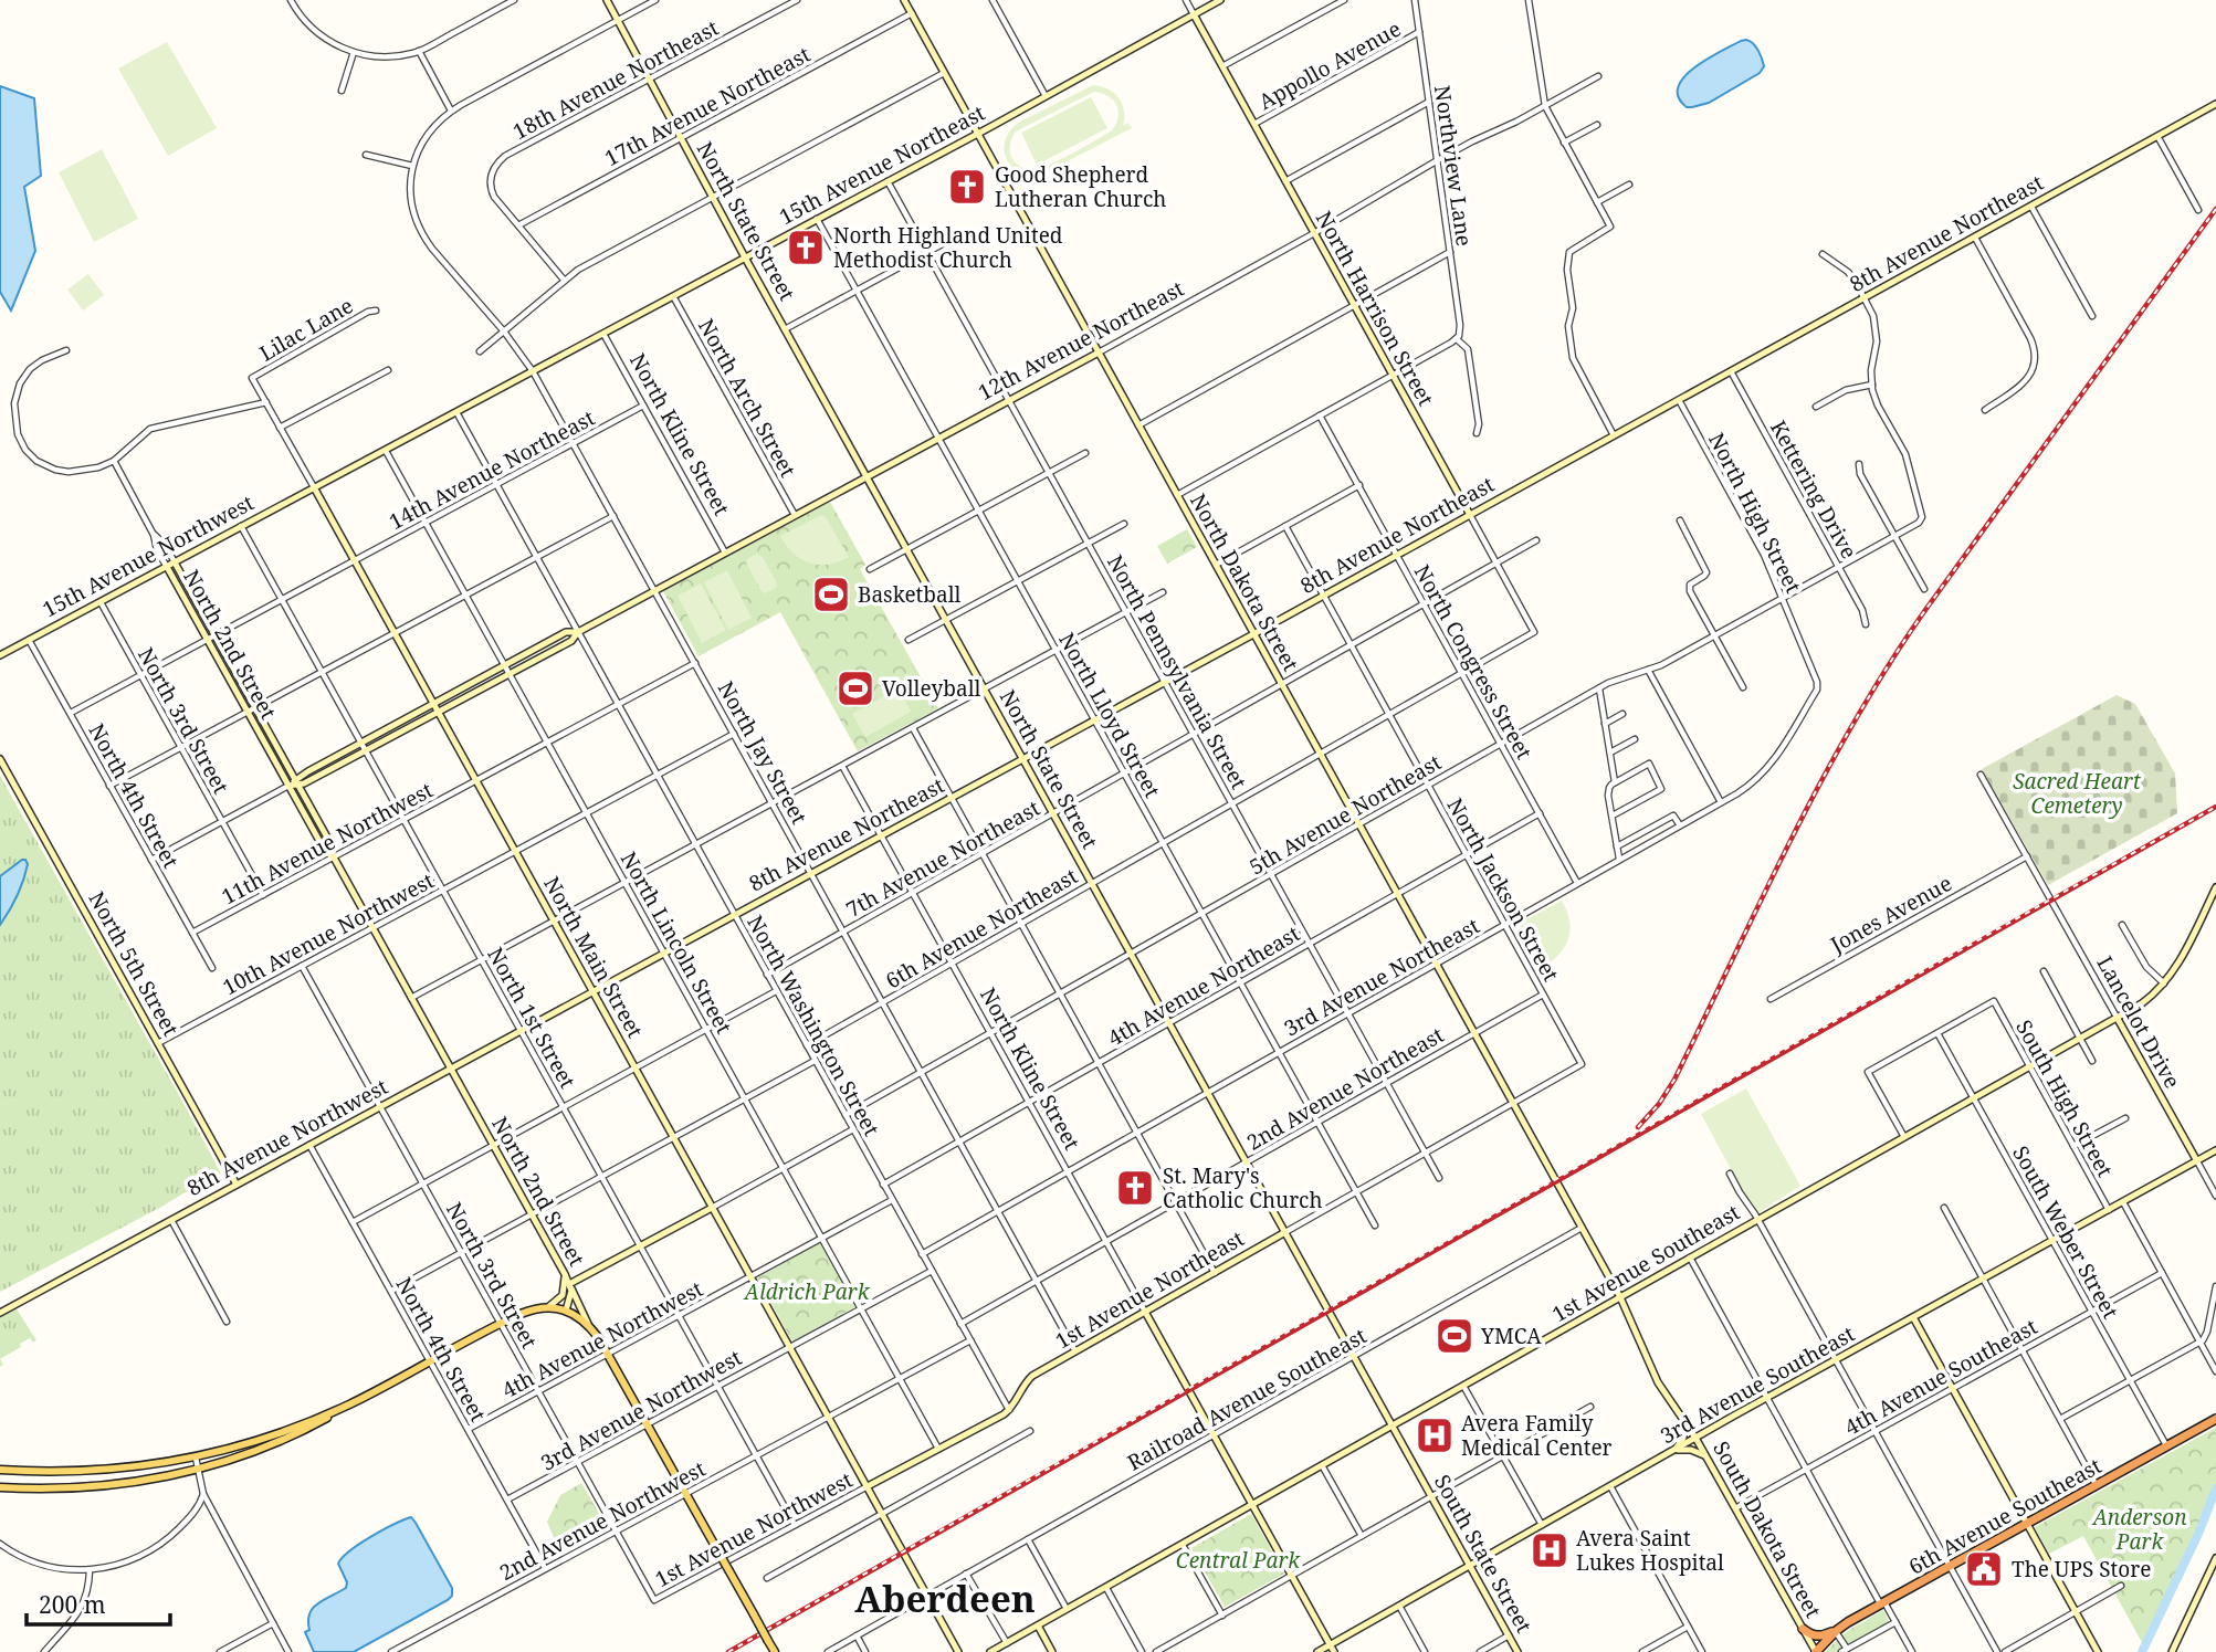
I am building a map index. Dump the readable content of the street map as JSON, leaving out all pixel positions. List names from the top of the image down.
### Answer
{
  "streets": {
    "highway": ["6th Avenue Southeast"],
    "street": [
      "Appollo Avenue",
      "18th Avenue Northeast",
      "17th Avenue Northeast",
      "15th Avenue Northeast",
      "Northview Lane",
      "North State Street",
      "8th Avenue Northeast",
      "North Harrison Street",
      "Lilac Lane",
      "12th Avenue Northeast",
      "North Arch Street",
      "North Kline Street",
      "14th Avenue Northeast",
      "Kettering Drive",
      "North High Street",
      "15th Avenue Northwest",
      "North Dakota Street",
      "North 2nd Street",
      "North Congress Street",
      "North Pennsylvania Street",
      "North Lloyd Street",
      "North 3rd Street",
      "North Jay Street",
      "North 4th Street",
      "5th Avenue Northeast",
      "11th Avenue Northwest",
      "7th Avenue Northeast",
      "North Jackson Street",
      "Jones Avenue",
      "6th Avenue Northeast",
      "10th Avenue Northwest",
      "North Lincoln Street",
      "North Main Street",
      "North 5th Street",
      "3rd Avenue Northeast",
      "4th Avenue Northeast",
      "North 1st Street",
      "Lancelot Drive",
      "North Washington Street",
      "2nd Avenue Northeast",
      "South High Street",
      "8th Avenue Northwest",
      "South Weber Street",
      "1st Avenue Southeast",
      "1st Avenue Northeast",
      "4th Avenue Northwest",
      "4th Avenue Southeast",
      "3rd Avenue Southeast",
      "Railroad Avenue Southeast",
      "3rd Avenue Northwest",
      "2nd Avenue Northwest",
      "1st Avenue Northwest",
      "South Dakota Street",
      "South State Street"
    ]
  },
  "crossings": [
    ["Appollo Avenue", "Northview Lane"],
    ["Appollo Avenue", "North Harrison Street"],
    ["18th Avenue Northeast", "17th Avenue Northeast"],
    ["18th Avenue Northeast", "North State Street"],
    ["17th Avenue Northeast", "North State Street"],
    ["17th Avenue Northeast", "North Dakota Street"],
    ["15th Avenue Northeast", "North State Street"],
    ["15th Avenue Northeast", "North Harrison Street"],
    ["15th Avenue Northeast", "North Arch Street"],
    ["15th Avenue Northeast", "North Kline Street"],
    ["15th Avenue Northeast", "15th Avenue Northwest"],
    ["15th Avenue Northeast", "North Dakota Street"],
    ["15th Avenue Northeast", "North Pennsylvania Street"],
    ["15th Avenue Northeast", "North Lloyd Street"],
    ["15th Avenue Northeast", "North Jay Street"],
    ["15th Avenue Northeast", "North Lincoln Street"],
    ["15th Avenue Northeast", "North Main Street"],
    ["15th Avenue Northeast", "North Washington Street"],
    ["Northview Lane", "12th Avenue Northeast"],
    ["North State Street", "8th Avenue Northeast"],
    ["North State Street", "12th Avenue Northeast"],
    ["North State Street", "5th Avenue Northeast"],
    ["North State Street", "7th Avenue Northeast"],
    ["North State Street", "6th Avenue Northeast"],
    ["North State Street", "3rd Avenue Northeast"],
    ["North State Street", "4th Avenue Northeast"],
    ["North State Street", "2nd Avenue Northeast"],
    ["North State Street", "1st Avenue Northeast"],
    ["North State Street", "South State Street"],
    ["8th Avenue Northeast", "North Harrison Street"],
    ["8th Avenue Northeast", "North Kline Street"],
    ["8th Avenue Northeast", "Kettering Drive"],
    ["8th Avenue Northeast", "North High Street"],
    ["8th Avenue Northeast", "North Dakota Street"],
    ["8th Avenue Northeast", "North Congress Street"],
    ["8th Avenue Northeast", "North Pennsylvania Street"],
    ["8th Avenue Northeast", "North Lloyd Street"],
    ["8th Avenue Northeast", "North Jay Street"],
    ["8th Avenue Northeast", "North Jackson Street"],
    ["8th Avenue Northeast", "North Lincoln Street"],
    ["8th Avenue Northeast", "North Main Street"],
    ["8th Avenue Northeast", "North Washington Street"],
    ["8th Avenue Northeast", "8th Avenue Northwest"],
    ["North Harrison Street", "12th Avenue Northeast"],
    ["North Harrison Street", "7th Avenue Northeast"],
    ["North Harrison Street", "6th Avenue Northeast"],
    ["Lilac Lane", "North Main Street"],
    ["12th Avenue Northeast", "North Arch Street"],
    ["12th Avenue Northeast", "North Kline Street"],
    ["12th Avenue Northeast", "North Dakota Street"],
    ["12th Avenue Northeast", "North 2nd Street"],
    ["12th Avenue Northeast", "North Pennsylvania Street"],
    ["12th Avenue Northeast", "North Lloyd Street"],
    ["12th Avenue Northeast", "North Jay Street"],
    ["12th Avenue Northeast", "North Lincoln Street"],
    ["12th Avenue Northeast", "North Main Street"],
    ["12th Avenue Northeast", "North 1st Street"],
    ["12th Avenue Northeast", "North Washington Street"],
    ["North Kline Street", "14th Avenue Northeast"],
    ["North Kline Street", "5th Avenue Northeast"],
    ["North Kline Street", "7th Avenue Northeast"],
    ["North Kline Street", "6th Avenue Northeast"],
    ["North Kline Street", "3rd Avenue Northeast"],
    ["North Kline Street", "4th Avenue Northeast"],
    ["North Kline Street", "2nd Avenue Northeast"],
    ["North Kline Street", "1st Avenue Southeast"],
    ["North Kline Street", "1st Avenue Northeast"],
    ["North Kline Street", "3rd Avenue Southeast"],
    ["North Kline Street", "Railroad Avenue Southeast"],
    ["14th Avenue Northeast", "North 2nd Street"],
    ["14th Avenue Northeast", "North 3rd Street"],
    ["14th Avenue Northeast", "North Jay Street"],
    ["14th Avenue Northeast", "North 4th Street"],
    ["14th Avenue Northeast", "North Lincoln Street"],
    ["14th Avenue Northeast", "North Main Street"],
    ["14th Avenue Northeast", "North 1st Street"],
    ["14th Avenue Northeast", "North Washington Street"],
    ["Kettering Drive", "5th Avenue Northeast"],
    ["North High Street", "5th Avenue Northeast"],
    ["North High Street", "3rd Avenue Northeast"],
    ["15th Avenue Northwest", "North 2nd Street"],
    ["15th Avenue Northwest", "North 3rd Street"],
    ["15th Avenue Northwest", "North 4th Street"],
    ["15th Avenue Northwest", "North Main Street"],
    ["15th Avenue Northwest", "North 1st Street"],
    ["North Dakota Street", "5th Avenue Northeast"],
    ["North Dakota Street", "7th Avenue Northeast"],
    ["North Dakota Street", "6th Avenue Northeast"],
    ["North Dakota Street", "3rd Avenue Northeast"],
    ["North Dakota Street", "4th Avenue Northeast"],
    ["North Dakota Street", "2nd Avenue Northeast"],
    ["North Dakota Street", "1st Avenue Northeast"],
    ["North Dakota Street", "South Dakota Street"],
    ["North 2nd Street", "11th Avenue Northwest"],
    ["North 2nd Street", "10th Avenue Northwest"],
    ["North 2nd Street", "8th Avenue Northwest"],
    ["North Congress Street", "5th Avenue Northeast"],
    ["North Congress Street", "7th Avenue Northeast"],
    ["North Congress Street", "6th Avenue Northeast"],
    ["North Congress Street", "3rd Avenue Northeast"],
    ["North Congress Street", "4th Avenue Northeast"],
    ["North Pennsylvania Street", "5th Avenue Northeast"],
    ["North Pennsylvania Street", "7th Avenue Northeast"],
    ["North Pennsylvania Street", "6th Avenue Northeast"],
    ["North Pennsylvania Street", "3rd Avenue Northeast"],
    ["North Pennsylvania Street", "4th Avenue Northeast"],
    ["North Pennsylvania Street", "2nd Avenue Northeast"],
    ["North Pennsylvania Street", "1st Avenue Northeast"],
    ["North Lloyd Street", "5th Avenue Northeast"],
    ["North Lloyd Street", "7th Avenue Northeast"],
    ["North Lloyd Street", "6th Avenue Northeast"],
    ["North Lloyd Street", "3rd Avenue Northeast"],
    ["North Lloyd Street", "4th Avenue Northeast"],
    ["North Lloyd Street", "2nd Avenue Northeast"],
    ["North Lloyd Street", "1st Avenue Northeast"],
    ["North 3rd Street", "11th Avenue Northwest"],
    ["North 3rd Street", "10th Avenue Northwest"],
    ["North 3rd Street", "8th Avenue Northwest"],
    ["North 3rd Street", "4th Avenue Northwest"],
    ["North 3rd Street", "3rd Avenue Northwest"],
    ["North 3rd Street", "2nd Avenue Northwest"],
    ["North 3rd Street", "1st Avenue Northwest"],
    ["North Jay Street", "5th Avenue Northeast"],
    ["North Jay Street", "11th Avenue Northwest"],
    ["North Jay Street", "7th Avenue Northeast"],
    ["North Jay Street", "6th Avenue Northeast"],
    ["North Jay Street", "10th Avenue Northwest"],
    ["North Jay Street", "3rd Avenue Northeast"],
    ["North Jay Street", "4th Avenue Northeast"],
    ["North Jay Street", "2nd Avenue Northeast"],
    ["North Jay Street", "1st Avenue Northeast"],
    ["North 4th Street", "11th Avenue Northwest"],
    ["North 4th Street", "8th Avenue Northwest"],
    ["North 4th Street", "4th Avenue Northwest"],
    ["North 4th Street", "3rd Avenue Northwest"],
    ["North 4th Street", "2nd Avenue Northwest"],
    ["5th Avenue Northeast", "North Jackson Street"],
    ["5th Avenue Northeast", "North Washington Street"],
    ["11th Avenue Northwest", "North Lincoln Street"],
    ["11th Avenue Northwest", "North Main Street"],
    ["11th Avenue Northwest", "North 1st Street"],
    ["11th Avenue Northwest", "North Washington Street"],
    ["7th Avenue Northeast", "North Jackson Street"],
    ["7th Avenue Northeast", "North Washington Street"],
    ["North Jackson Street", "6th Avenue Northeast"],
    ["North Jackson Street", "3rd Avenue Northeast"],
    ["North Jackson Street", "4th Avenue Northeast"],
    ["North Jackson Street", "2nd Avenue Northeast"],
    ["North Jackson Street", "1st Avenue Northeast"],
    ["Jones Avenue", "Lancelot Drive"],
    ["6th Avenue Northeast", "North Washington Street"],
    ["10th Avenue Northwest", "North Lincoln Street"],
    ["10th Avenue Northwest", "North Main Street"],
    ["10th Avenue Northwest", "North 5th Street"],
    ["10th Avenue Northwest", "North 1st Street"],
    ["10th Avenue Northwest", "North Washington Street"],
    ["North Lincoln Street", "1st Avenue Northeast"],
    ["North Main Street", "8th Avenue Northwest"],
    ["North Main Street", "1st Avenue Northeast"],
    ["North Main Street", "4th Avenue Northwest"],
    ["North Main Street", "Railroad Avenue Southeast"],
    ["North Main Street", "3rd Avenue Northwest"],
    ["North Main Street", "2nd Avenue Northwest"],
    ["North Main Street", "1st Avenue Northwest"],
    ["North 5th Street", "8th Avenue Northwest"],
    ["3rd Avenue Northeast", "North Washington Street"],
    ["4th Avenue Northeast", "North Washington Street"],
    ["North 1st Street", "8th Avenue Northwest"],
    ["North 1st Street", "4th Avenue Northwest"],
    ["North 1st Street", "3rd Avenue Northwest"],
    ["North 1st Street", "2nd Avenue Northwest"],
    ["North 1st Street", "1st Avenue Northwest"],
    ["Lancelot Drive", "1st Avenue Southeast"],
    ["Lancelot Drive", "3rd Avenue Southeast"],
    ["North Washington Street", "2nd Avenue Northeast"],
    ["North Washington Street", "1st Avenue Northeast"],
    ["South High Street", "South Weber Street"],
    ["South High Street", "1st Avenue Southeast"],
    ["South High Street", "4th Avenue Southeast"],
    ["South High Street", "3rd Avenue Southeast"],
    ["South Weber Street", "1st Avenue Southeast"],
    ["South Weber Street", "4th Avenue Southeast"],
    ["South Weber Street", "3rd Avenue Southeast"],
    ["South Weber Street", "6th Avenue Southeast"],
    ["1st Avenue Southeast", "South Dakota Street"],
    ["1st Avenue Southeast", "South State Street"],
    ["1st Avenue Northeast", "1st Avenue Northwest"],
    ["4th Avenue Southeast", "South Dakota Street"],
    ["3rd Avenue Southeast", "South Dakota Street"],
    ["3rd Avenue Southeast", "South State Street"],
    ["Railroad Avenue Southeast", "South Dakota Street"],
    ["Railroad Avenue Southeast", "South State Street"],
    ["6th Avenue Southeast", "South Dakota Street"]
  ],
  "districts": ["Aberdeen"],
  "parks": [
    "Sacred Heart Cemetery",
    "Aldrich Park",
    "Anderson Park",
    "Central Park"
  ],
  "places": {
    "church": ["Good Shepherd Lutheran Church", "North Highland United Methodist Church", "St. Mary's Catholic Church"],
    "sports": ["Basketball", "Volleyball", "YMCA"],
    "hospital": ["Avera Family Medical Center", "Avera Saint Lukes Hospital"],
    "public building": ["The UPS Store"]
  },
  "scale_bar": "200 m"
}
